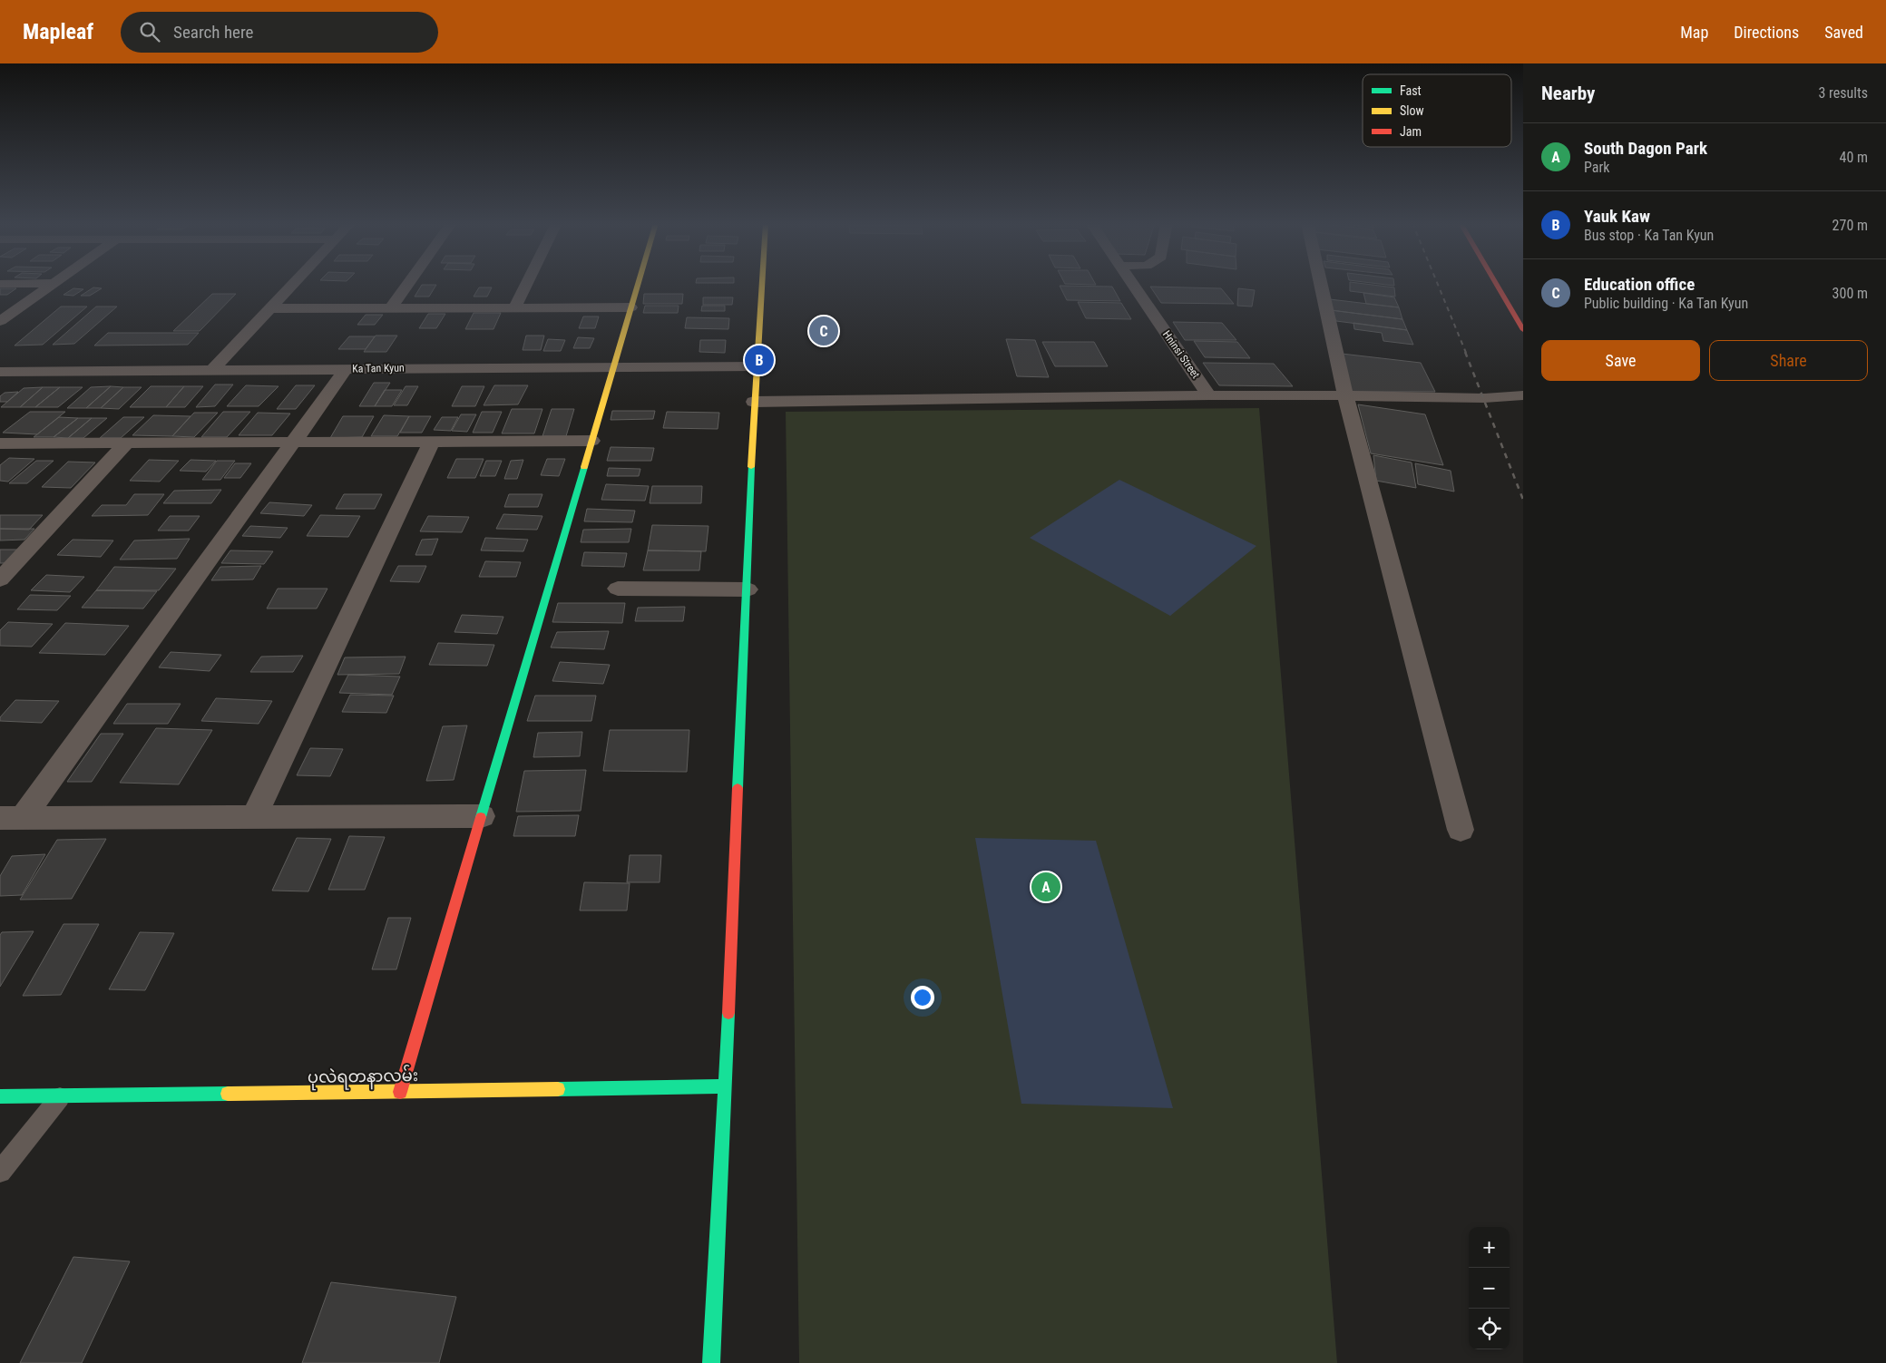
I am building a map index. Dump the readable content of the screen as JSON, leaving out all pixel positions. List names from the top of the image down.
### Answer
{
  "streets": {
    "street": ["Hninsi Street", "Ka Tan Kyun", "ပုလဲရတနာလမ်း"]
  },
  "legend": ["Fast", "Slow", "Jam"],
  "page": {
    "header": "Mapleaf",
    "search": "Search here",
    "nav": ["Map", "Directions", "Saved"],
    "heading": ["Nearby", "3 results"],
    "list": [
      {
        "mark": "A",
        "name": "South Dagon Park",
        "note": "Park",
        "value": "40 m"
      },
      {
        "mark": "B",
        "name": "Yauk Kaw",
        "note": "Bus stop · Ka Tan Kyun",
        "value": "270 m"
      },
      {
        "mark": "C",
        "name": "Education office",
        "note": "Public building · Ka Tan Kyun",
        "value": "300 m"
      }
    ],
    "pins": ["C", "B", "A"],
    "buttons": ["Save", "Share"],
    "map_buttons": ["+", "−"]
  }
}
